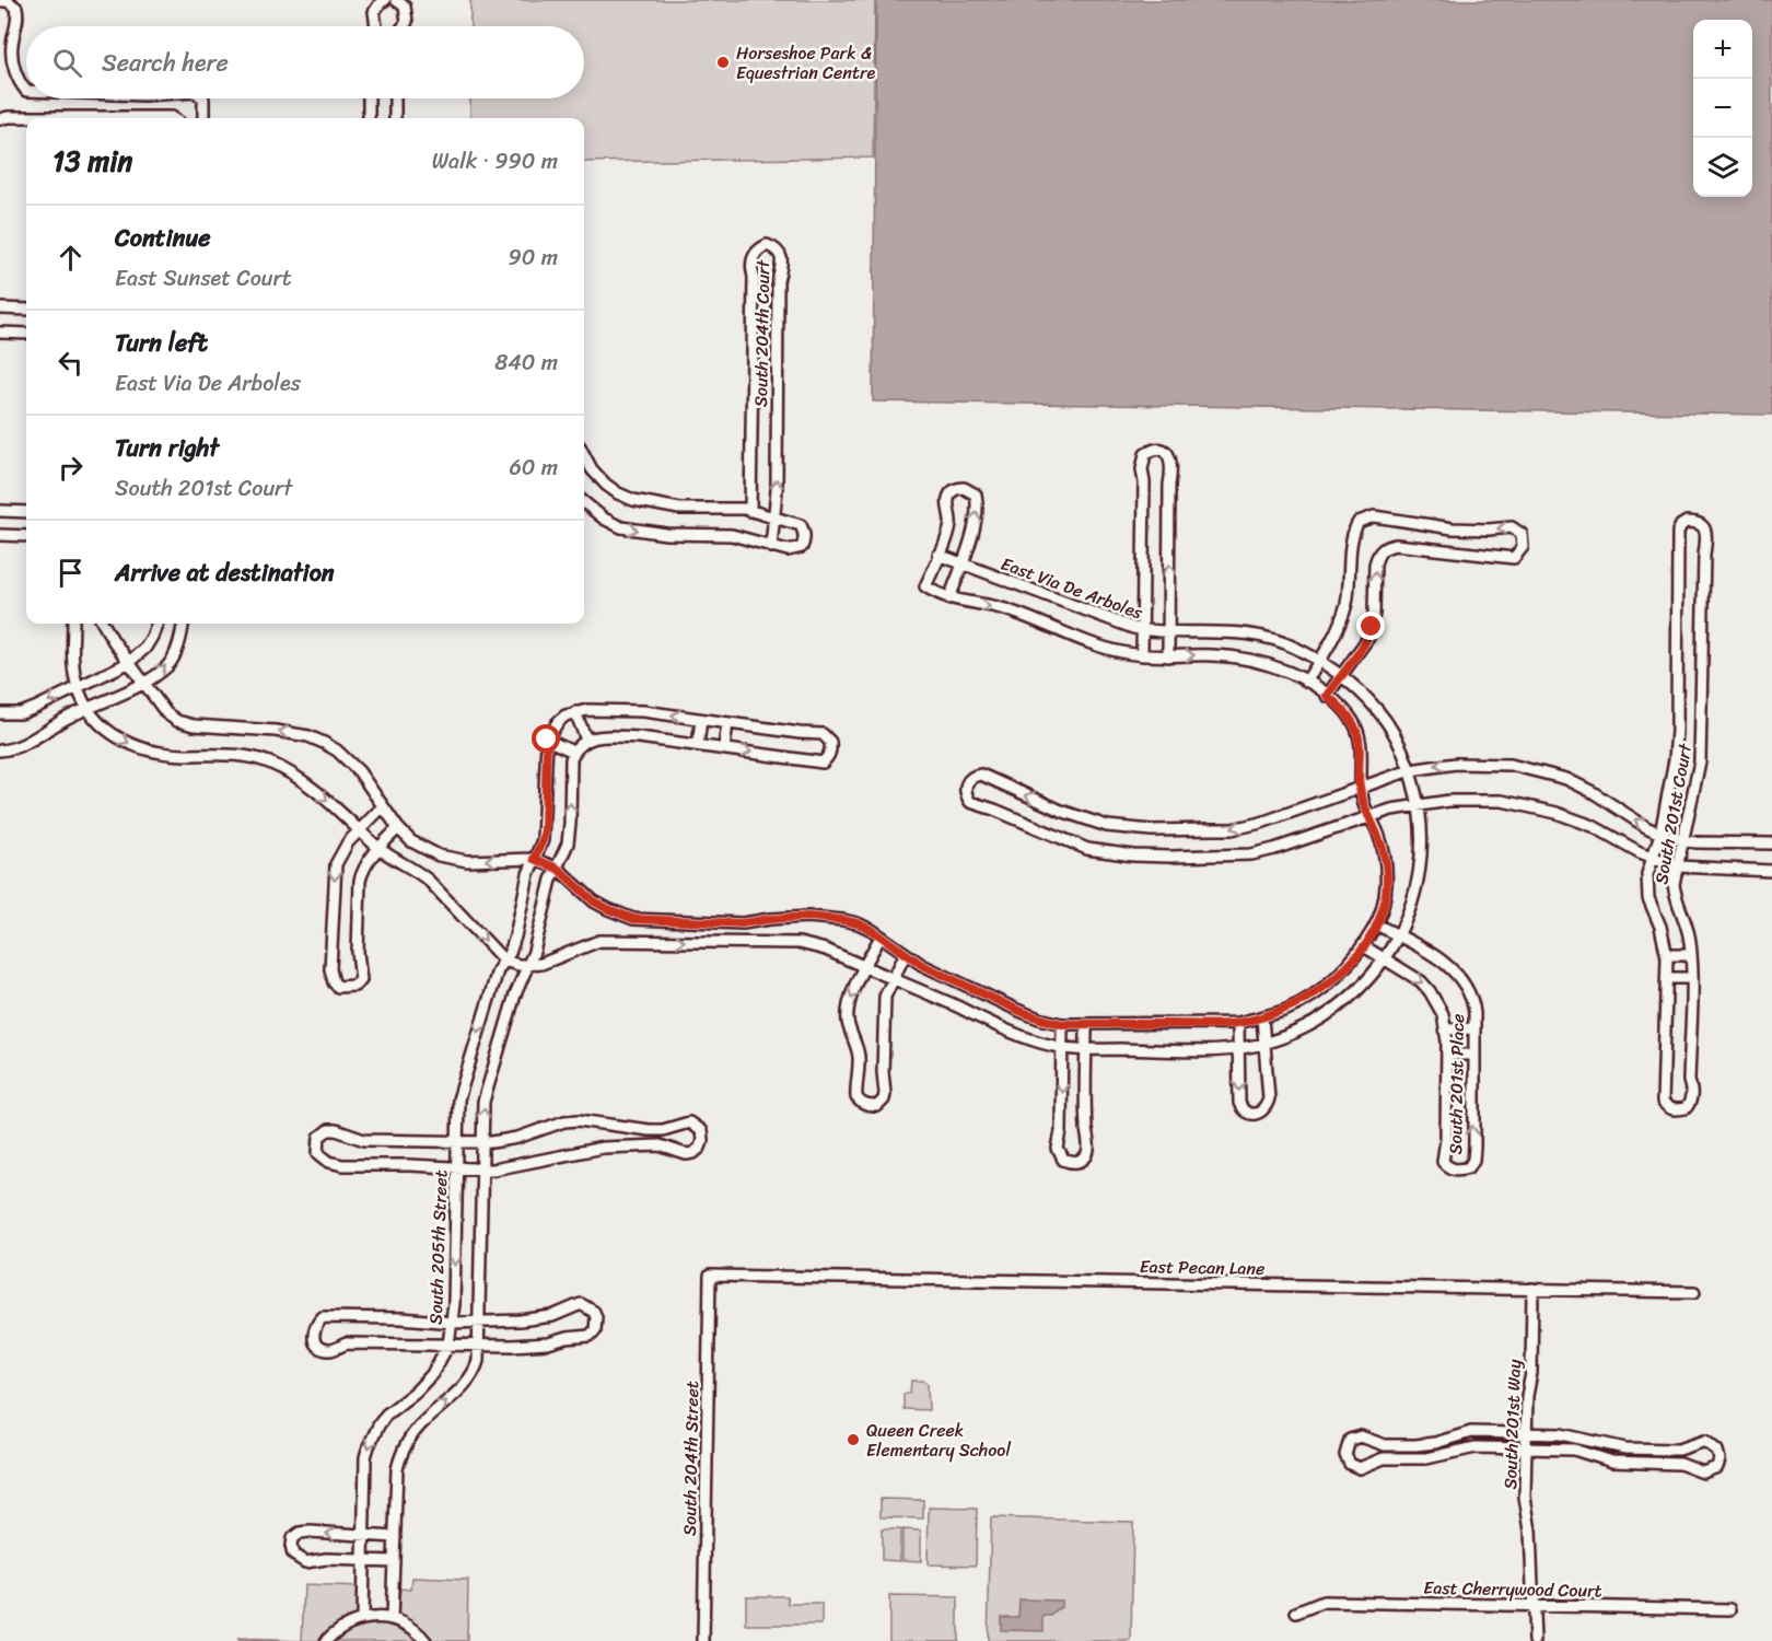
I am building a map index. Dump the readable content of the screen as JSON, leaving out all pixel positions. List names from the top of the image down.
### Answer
{
  "streets": {
    "street": [
      "South 204th Court",
      "East Via De Arboles",
      "South 201st Court",
      "South 201st Place",
      "South 205th Street",
      "East Pecan Lane",
      "South 201st Way",
      "South 204th Street",
      "East Cherrywood Court"
    ]
  },
  "crossings": [
    ["East Via De Arboles", "South 201st Place"],
    ["East Pecan Lane", "South 201st Way"],
    ["East Pecan Lane", "South 204th Street"],
    ["South 201st Way", "East Cherrywood Court"]
  ],
  "places": ["Horseshoe Park & Equestrian Centre", "Queen Creek Elementary School"],
  "page": {
    "map_buttons": ["+", "−"],
    "search": "Search here",
    "heading": ["13 min", "Walk · 990 m"],
    "list": [
      ["Continue", "East Sunset Court", "90 m"],
      ["Turn left", "East Via De Arboles", "840 m"],
      ["Turn right", "South 201st Court", "60 m"],
      "Arrive at destination"
    ]
  }
}
